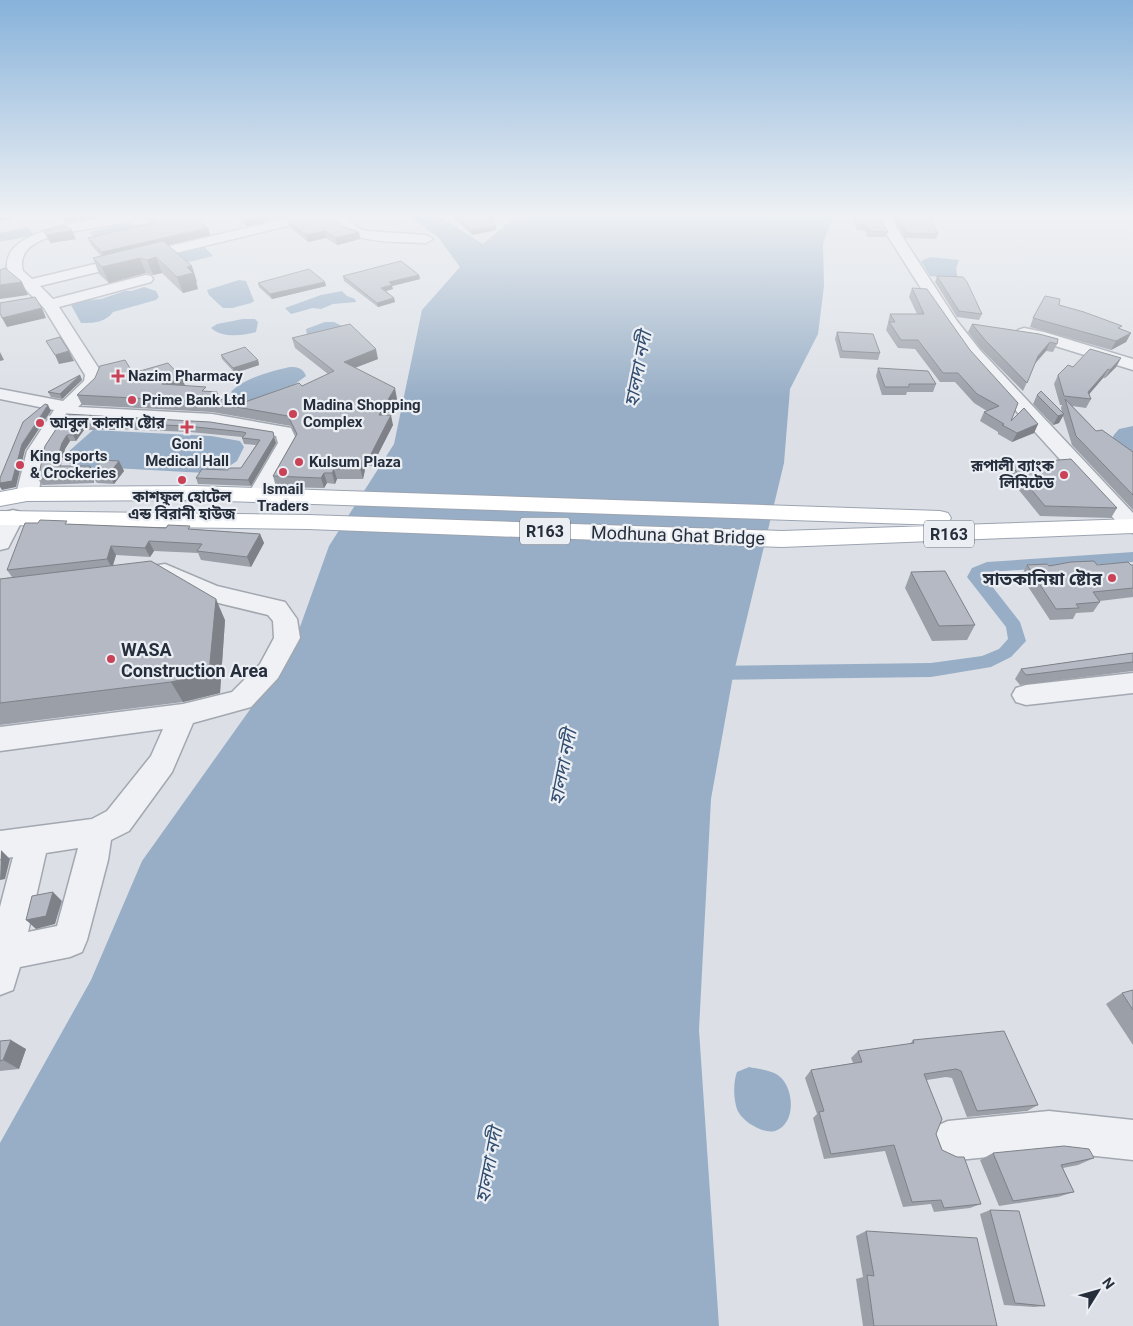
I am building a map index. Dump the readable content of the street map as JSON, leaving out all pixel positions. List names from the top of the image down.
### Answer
{
  "streets": {
    "main road": ["R163", "Modhuna Ghat Bridge"]
  },
  "crossings": [
    ["R163", "Modhuna Ghat Bridge"]
  ],
  "water": ["হালদা নদী"],
  "places": {
    "health": ["Nazim Pharmacy", "Goni Medical Hall"],
    "other": [
      "Prime Bank Ltd",
      "Madina Shopping Complex",
      "আবুল কালাম ষ্টোর",
      "Kulsum Plaza",
      "King sports & Crockeries",
      "Ismail Traders",
      "রূপালী ব্যাংক লিমিটেড",
      "কাশফুল হোটেল এন্ড বিরানী হাউজ",
      "সাতকানিয়া ষ্টোর",
      "WASA Construction Area"
    ]
  },
  "north": "top right"
}
